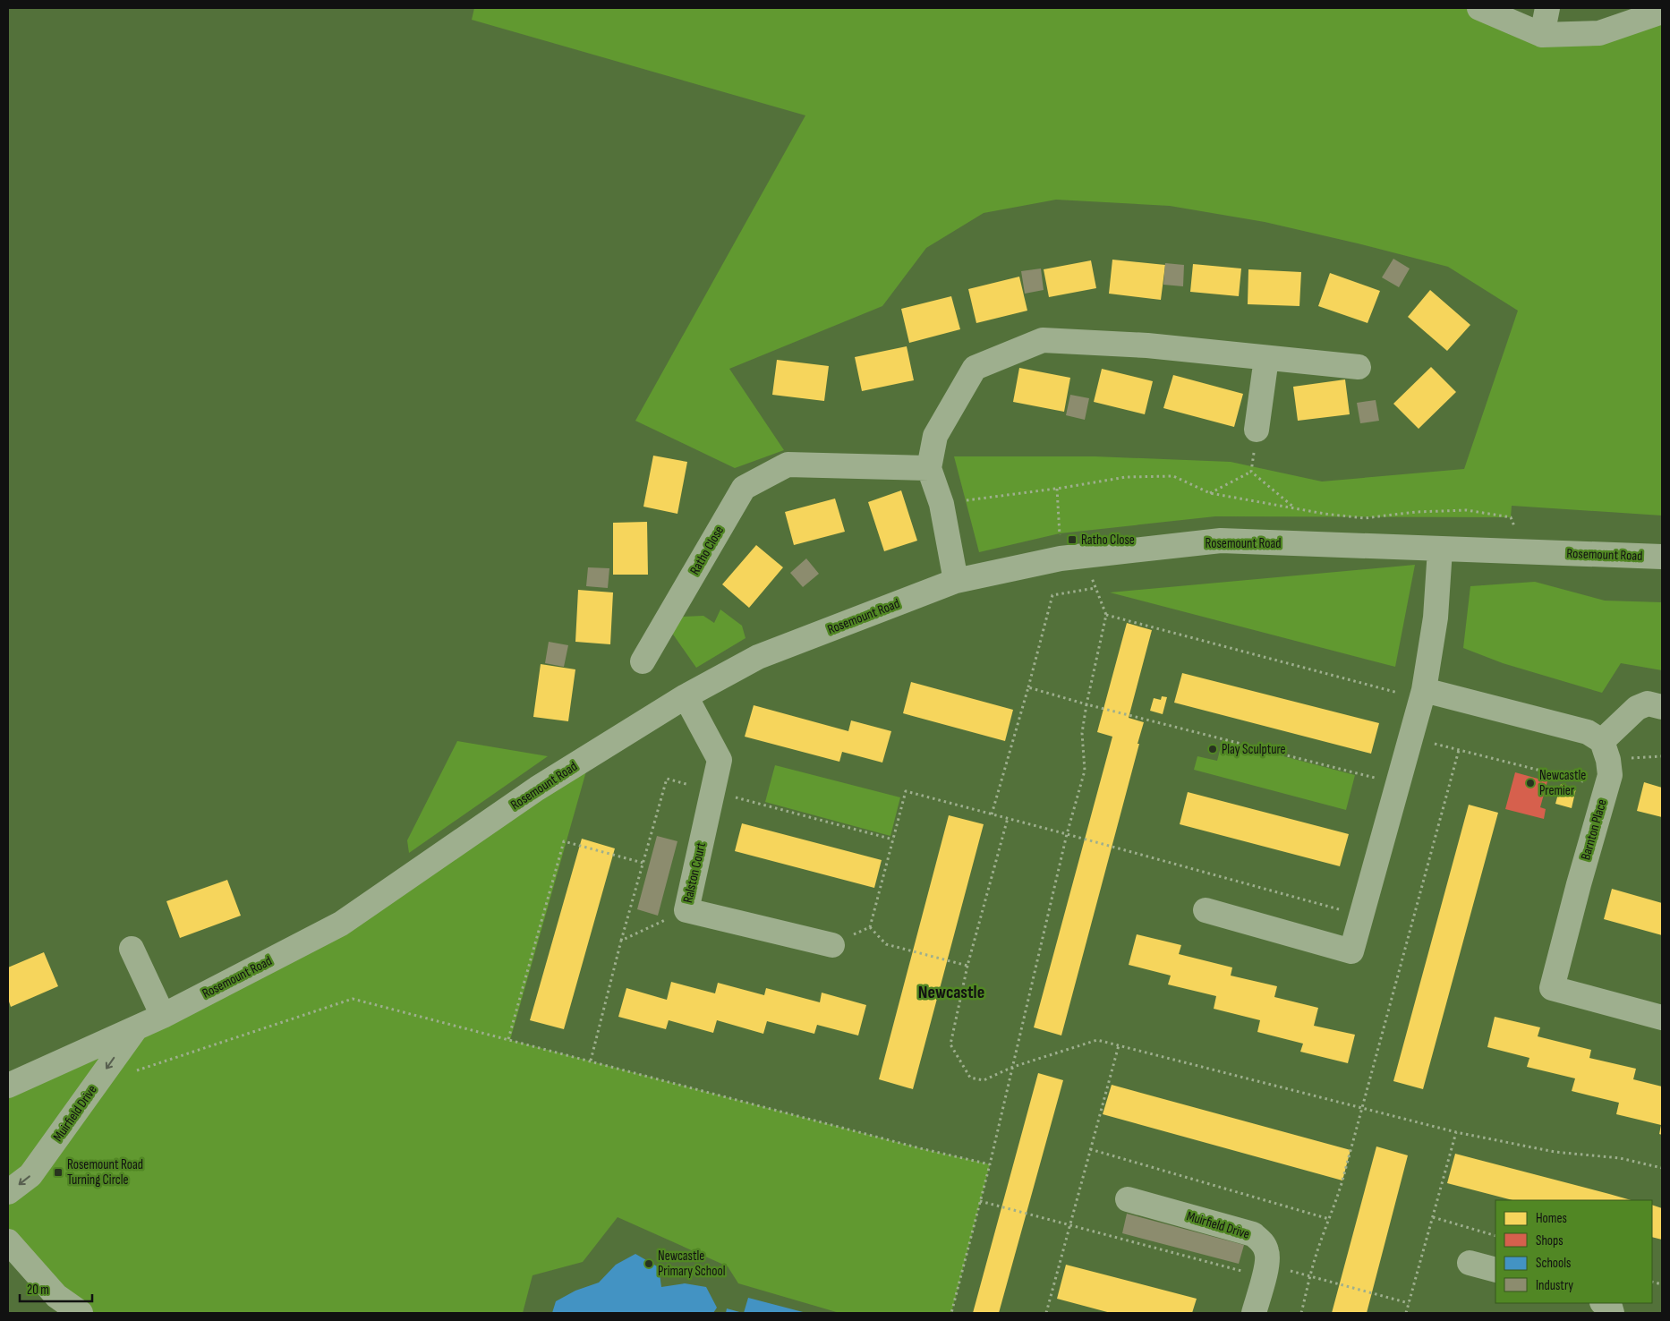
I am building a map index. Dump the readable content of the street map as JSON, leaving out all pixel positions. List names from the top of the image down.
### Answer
{
  "streets": {
    "street": [
      "Rosemount Road",
      "Ratho Close",
      "Barnton Place",
      "Ralston Court",
      "Muirfield Drive"
    ]
  },
  "crossings": [
    ["Rosemount Road", "Ralston Court"],
    ["Rosemount Road", "Muirfield Drive"]
  ],
  "one_way": ["Muirfield Drive"],
  "districts": ["Newcastle"],
  "places": {
    "transit": ["Ratho Close", "Rosemount Road Turning Circle"],
    "other": ["Play Sculpture", "Newcastle Premier", "Newcastle Primary School"]
  },
  "legend": [
    "Homes",
    "Shops",
    "Schools",
    "Industry"
  ],
  "scale_bar": "20 m"
}
